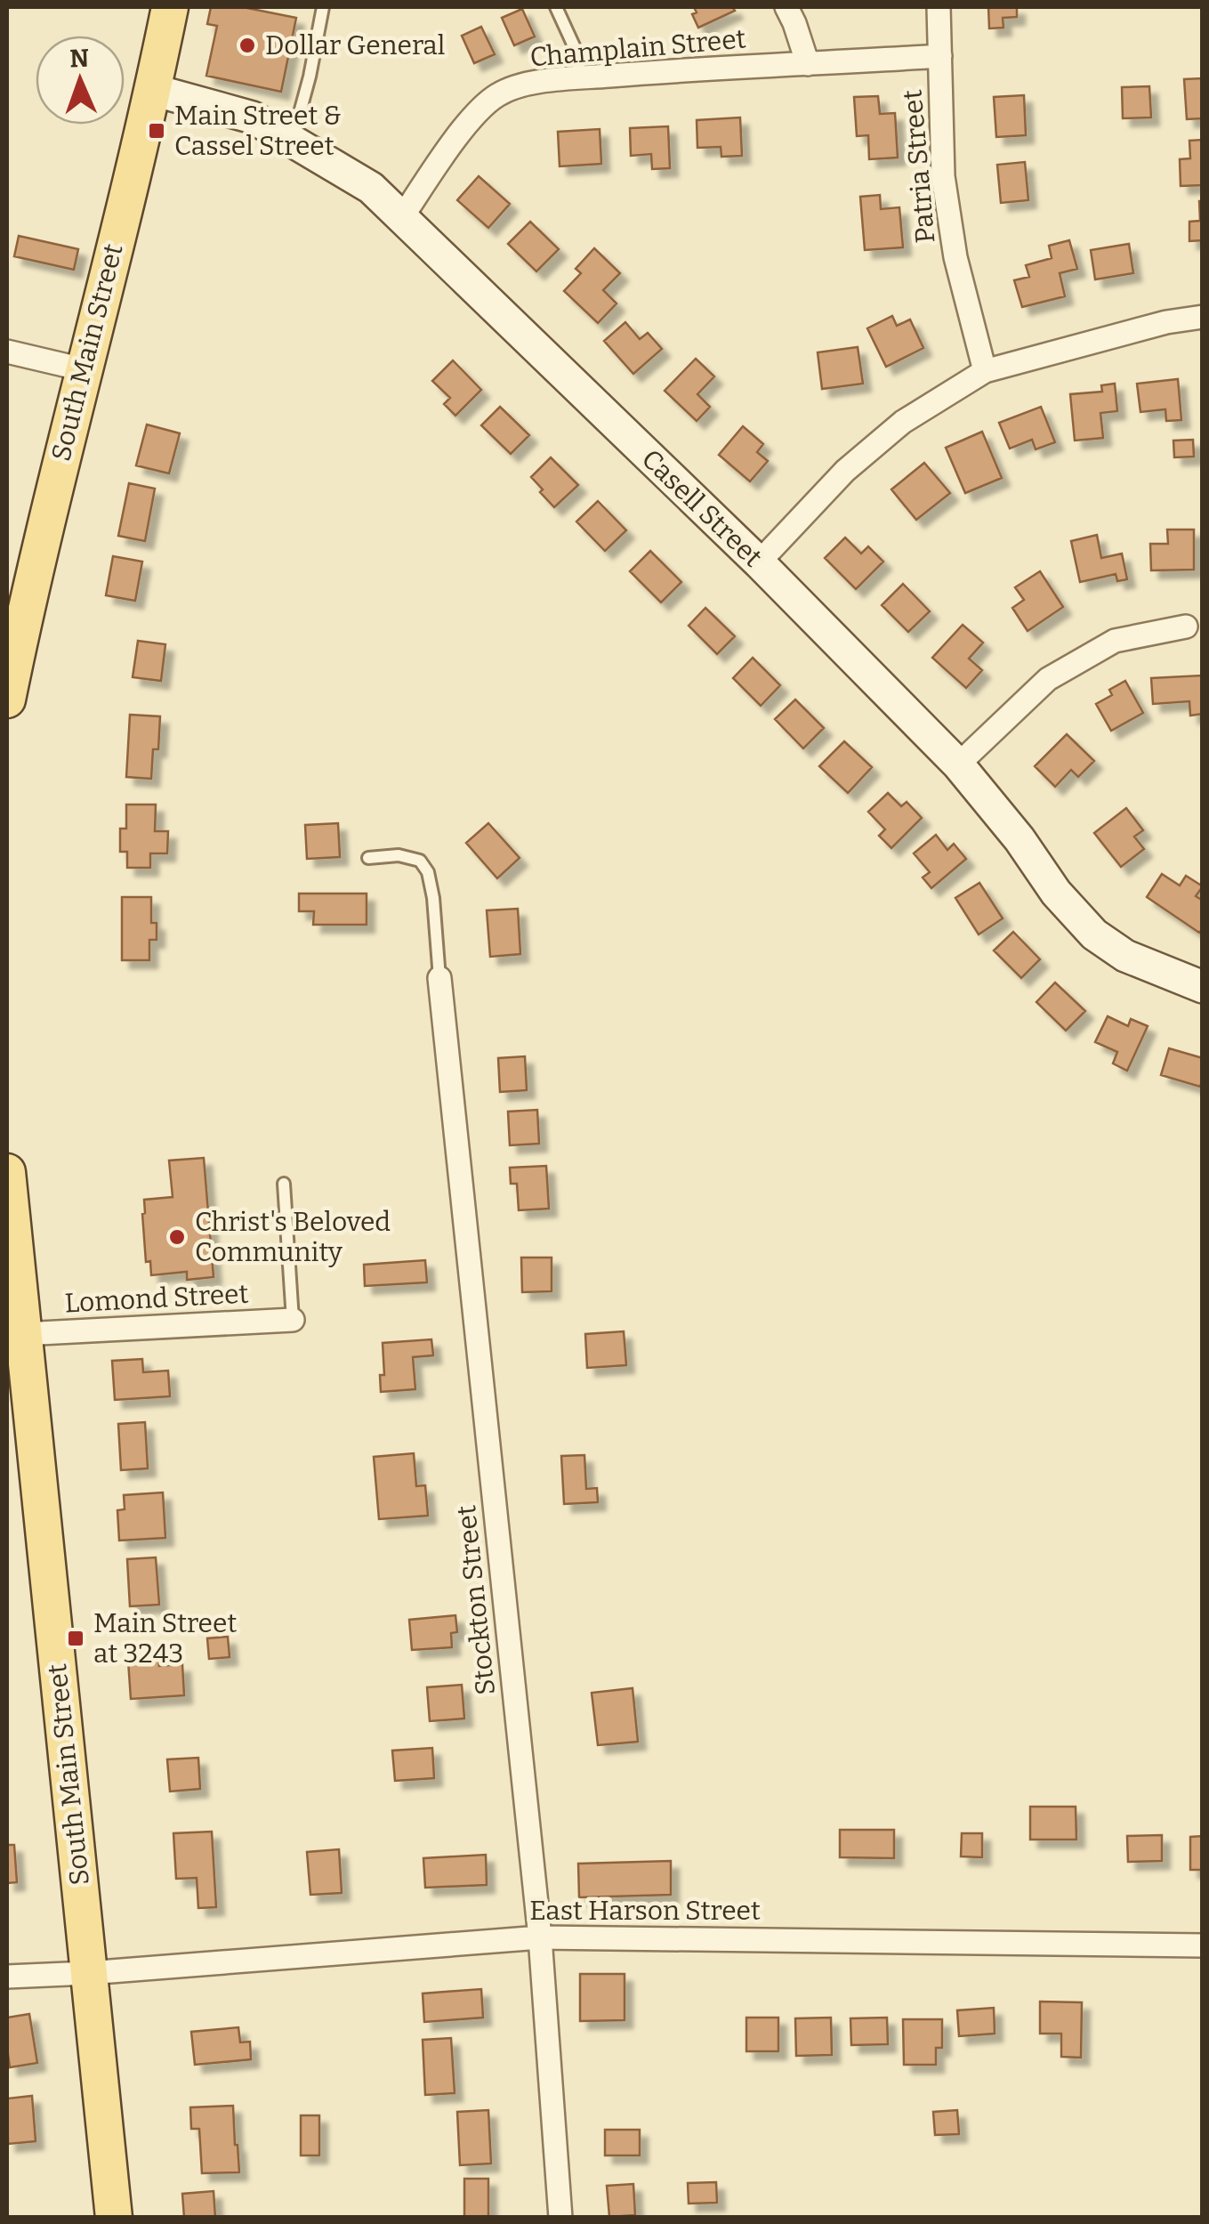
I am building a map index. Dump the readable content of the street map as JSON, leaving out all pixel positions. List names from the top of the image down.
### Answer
{
  "streets": {
    "main road": ["South Main Street"],
    "street": [
      "Champlain Street",
      "Patria Street",
      "Casell Street",
      "Lomond Street",
      "Stockton Street",
      "East Harson Street"
    ]
  },
  "crossings": [
    ["Champlain Street", "Patria Street"],
    ["Champlain Street", "Casell Street"],
    ["South Main Street", "Casell Street"],
    ["South Main Street", "Lomond Street"],
    ["South Main Street", "East Harson Street"],
    ["Stockton Street", "East Harson Street"]
  ],
  "places": {
    "other": ["Dollar General", "Christ's Beloved Community"],
    "transit": ["Main Street & Cassel Street", "Main Street at 3243"]
  },
  "north": "top"
}
